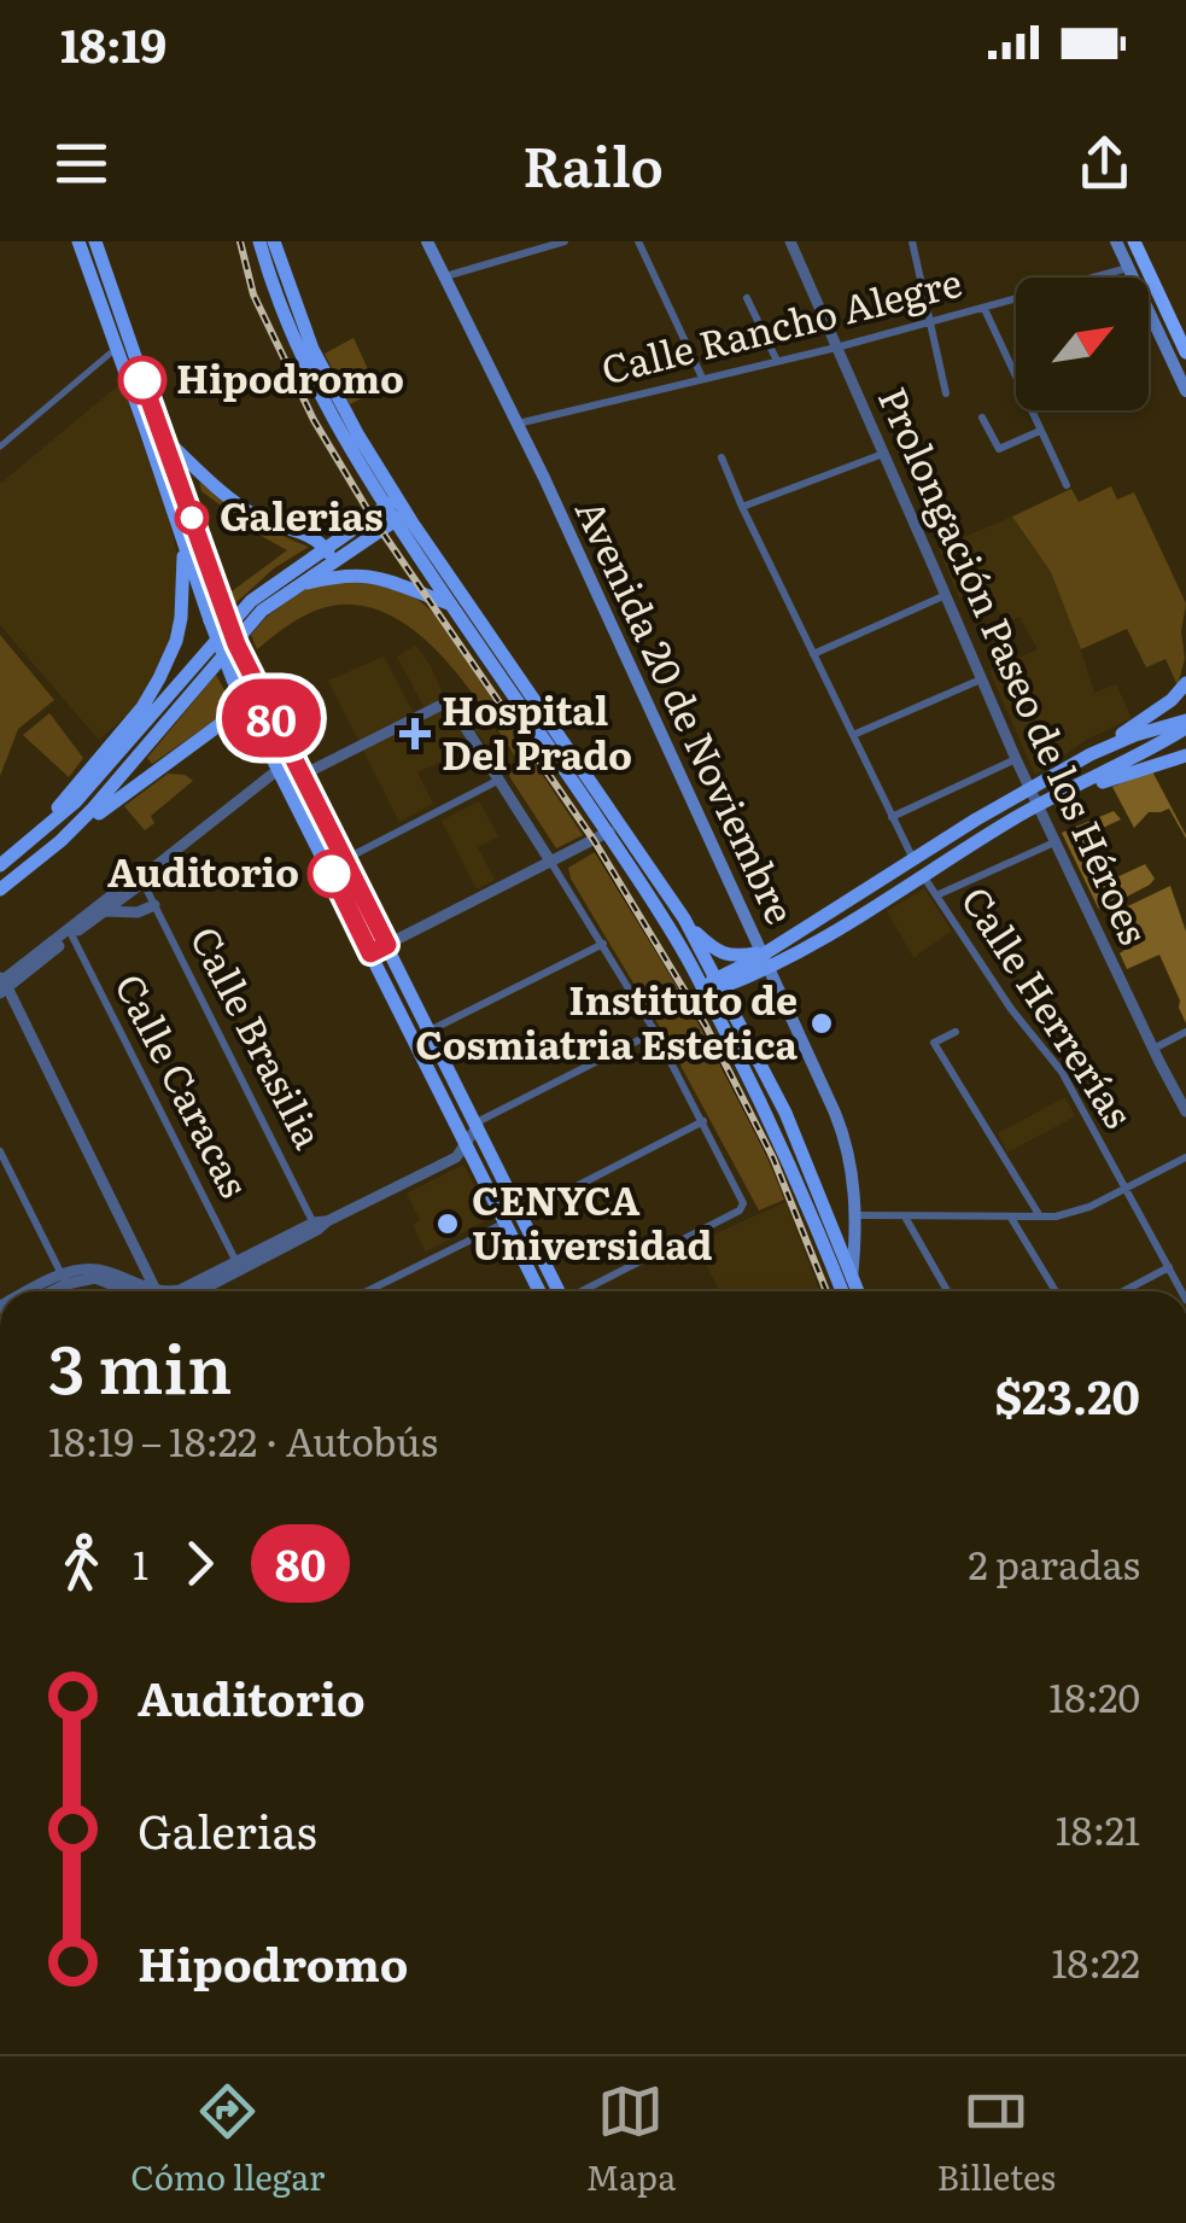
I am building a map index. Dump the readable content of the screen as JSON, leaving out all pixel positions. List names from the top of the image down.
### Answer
{
  "streets": {
    "main road": ["Avenida 20 de Noviembre"],
    "street": [
      "Calle Rancho Alegre",
      "Prolongación Paseo de los Héroes",
      "Calle Herrerías",
      "Calle Brasilia",
      "Calle Caracas"
    ]
  },
  "crossings": [
    ["Calle Rancho Alegre", "Prolongación Paseo de los Héroes"],
    ["Calle Rancho Alegre", "Avenida 20 de Noviembre"]
  ],
  "places": {
    "other": [
      "Hipodromo",
      "Galerias",
      "Auditorio",
      "Instituto de Cosmiatria Estetica",
      "CENYCA Universidad"
    ],
    "health": ["Hospital Del Prado"]
  },
  "lines": ["bus line 80"],
  "north": "top right",
  "page": {
    "status": "18:19",
    "header": "Railo",
    "on_map": "80",
    "heading": ["3 min", "18:19 – 18:22 · Autobús", "$23.20"],
    "legs": ["1", "80", "2 paradas"],
    "list": [
      {
        "name": "Auditorio",
        "value": "18:20"
      },
      {
        "name": "Galerias",
        "value": "18:21"
      },
      {
        "name": "Hipodromo",
        "value": "18:22"
      }
    ],
    "tabs": ["Cómo llegar", "Mapa", "Billetes"]
  }
}
